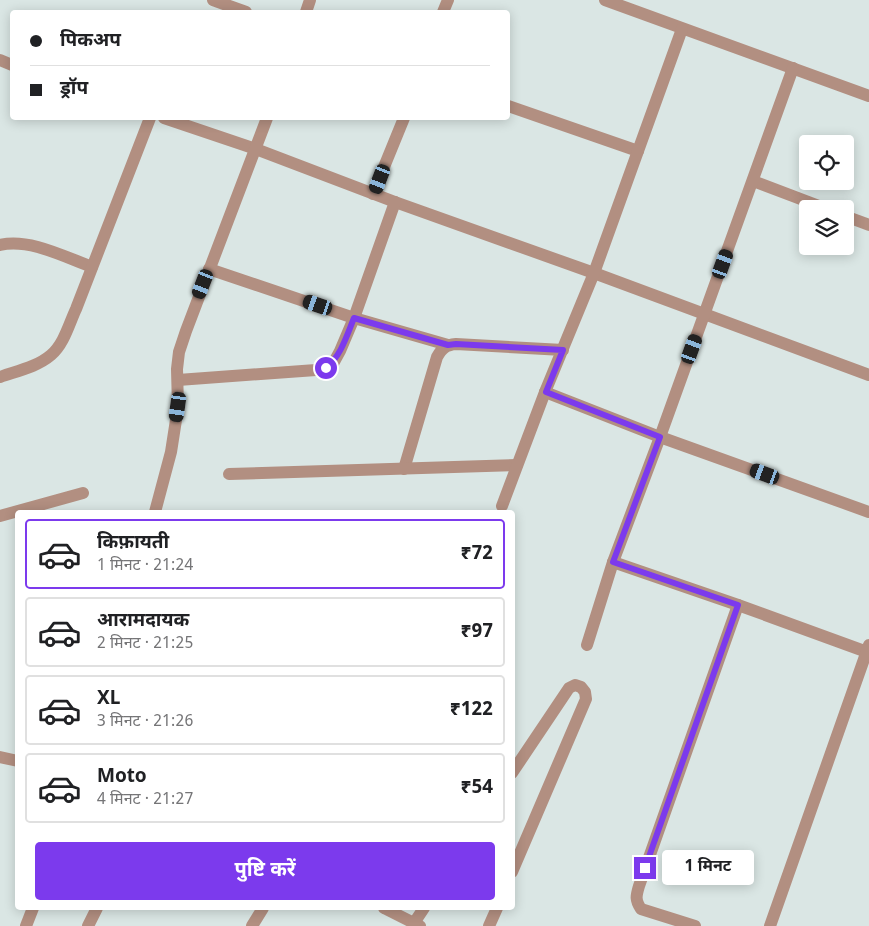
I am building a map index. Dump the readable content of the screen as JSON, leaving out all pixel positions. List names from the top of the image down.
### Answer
{
  "page": {
    "banner": ["पिकअप", "ड्रॉप"],
    "list": [
      {
        "name": "किफ़ायती",
        "note": "1 मिनट · 21:24",
        "value": "₹72"
      },
      {
        "name": "आरामदायक",
        "note": "2 मिनट · 21:25",
        "value": "₹97"
      },
      {
        "name": "XL",
        "note": "3 मिनट · 21:26",
        "value": "₹122"
      },
      {
        "name": "Moto",
        "note": "4 मिनट · 21:27",
        "value": "₹54"
      }
    ],
    "buttons": "पुष्टि करें",
    "bubble": "1 मिनट"
  }
}
